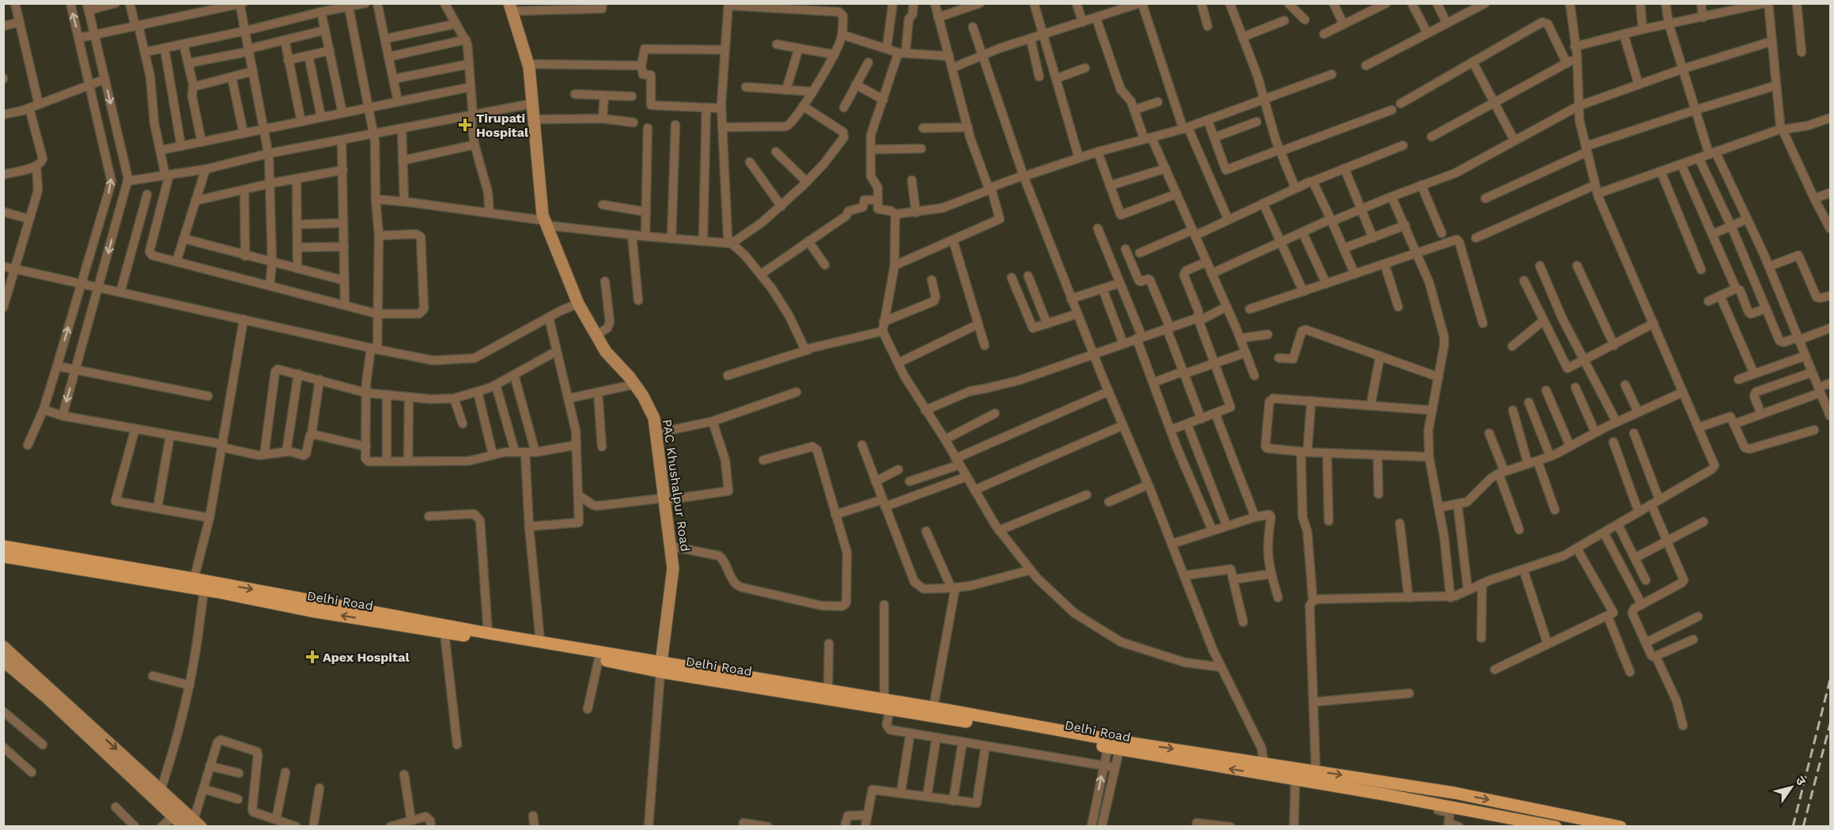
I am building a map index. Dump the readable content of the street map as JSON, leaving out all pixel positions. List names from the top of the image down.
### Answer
{
  "streets": {
    "main road": ["PAC Khushalpur Road", "Delhi Road"]
  },
  "crossings": [
    ["PAC Khushalpur Road", "Delhi Road"]
  ],
  "places": {
    "health": ["Tirupati Hospital", "Apex Hospital"]
  },
  "north": "top right"
}
